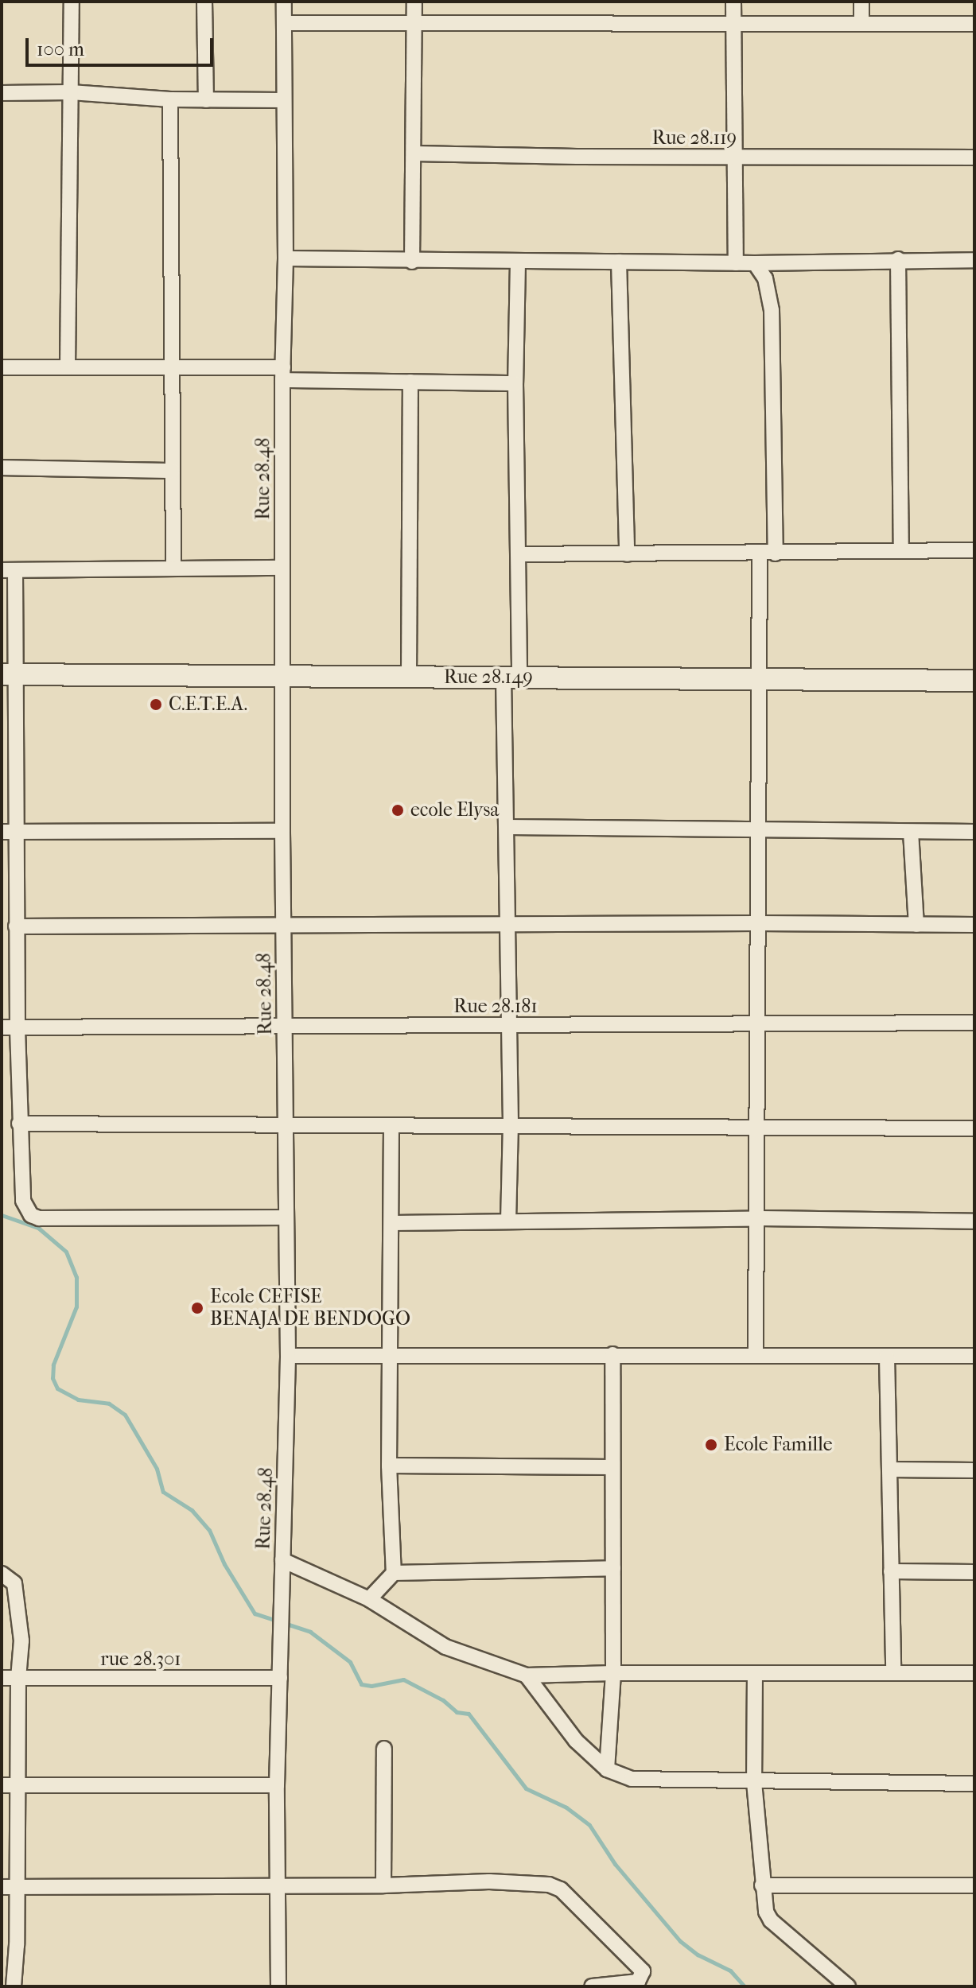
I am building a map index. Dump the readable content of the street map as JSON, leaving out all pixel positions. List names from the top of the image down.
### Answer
{
  "streets": {
    "street": [
      "Rue 28.119",
      "Rue 28.48",
      "Rue 28.149",
      "Rue 28.181",
      "rue 28.301"
    ]
  },
  "crossings": [
    ["Rue 28.48", "Rue 28.149"],
    ["Rue 28.48", "Rue 28.181"],
    ["Rue 28.48", "rue 28.301"]
  ],
  "places": [
    "C.E.T.E.A.",
    "ecole Elysa",
    "Ecole CEFISE BENAJA DE BENDOGO",
    "Ecole Famille"
  ],
  "scale_bar": "100 m"
}
